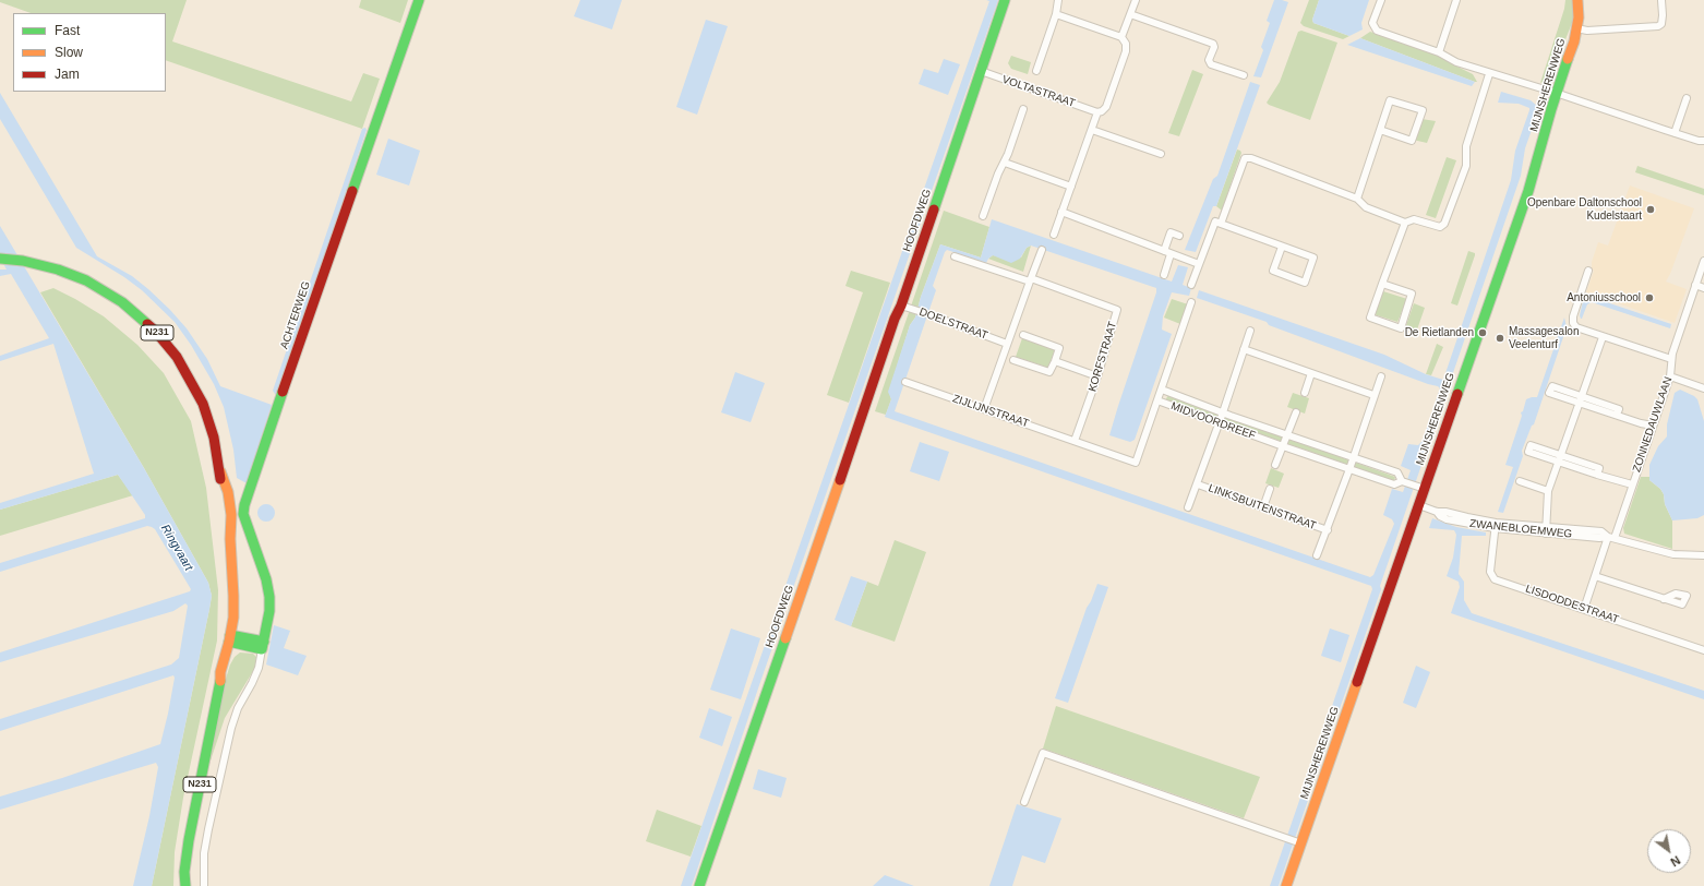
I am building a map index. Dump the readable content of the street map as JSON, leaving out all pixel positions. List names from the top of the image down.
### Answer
{
  "streets": {
    "main road": [
      "MIJNSHERENWEG",
      "HOOFDWEG",
      "ACHTERWEG",
      "N231"
    ],
    "street": [
      "VOLTASTRAAT",
      "DOELSTRAAT",
      "KORFSTRAAT",
      "ZIJLIJNSTRAAT",
      "MIDVOORDREEF",
      "ZONNEDAUWLAAN",
      "LINKSBUITENSTRAAT",
      "ZWANEBLOEMWEG",
      "LISDODDESTRAAT"
    ]
  },
  "crossings": [
    ["MIJNSHERENWEG", "MIDVOORDREEF"],
    ["MIJNSHERENWEG", "ZWANEBLOEMWEG"],
    ["VOLTASTRAAT", "HOOFDWEG"],
    ["HOOFDWEG", "DOELSTRAAT"],
    ["KORFSTRAAT", "ZIJLIJNSTRAAT"],
    ["ZIJLIJNSTRAAT", "MIDVOORDREEF"],
    ["MIDVOORDREEF", "LINKSBUITENSTRAAT"],
    ["ZONNEDAUWLAAN", "ZWANEBLOEMWEG"],
    ["ZONNEDAUWLAAN", "LISDODDESTRAAT"],
    ["ZWANEBLOEMWEG", "LISDODDESTRAAT"]
  ],
  "water": ["Ringvaart"],
  "places": [
    "Openbare Daltonschool Kudelstaart",
    "Antoniusschool",
    "De Rietlanden",
    "Massagesalon Veelenturf"
  ],
  "legend": ["Fast", "Slow", "Jam"],
  "north": "bottom right"
}
